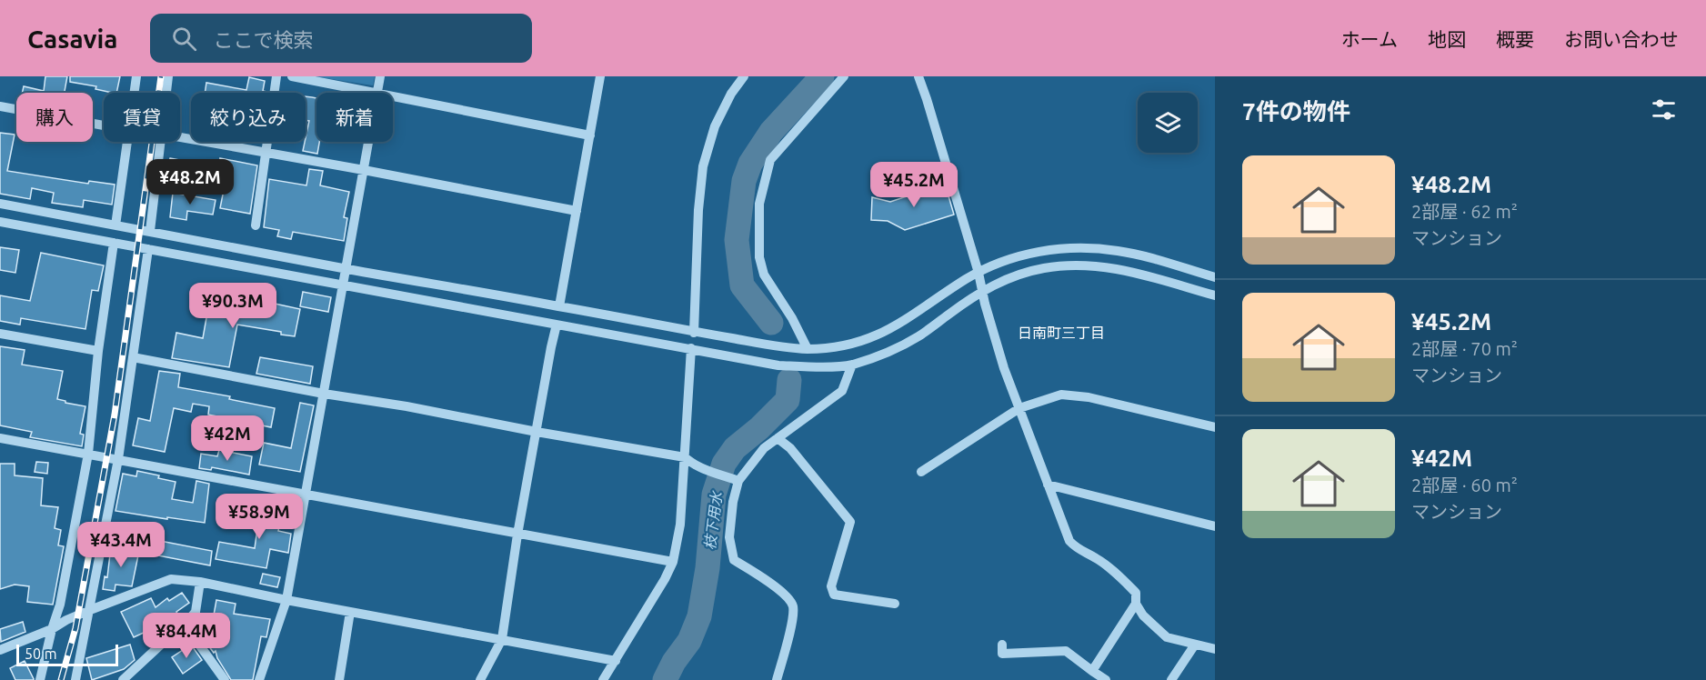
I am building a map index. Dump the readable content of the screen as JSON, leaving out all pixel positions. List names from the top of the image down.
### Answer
{
  "districts": ["日南町三丁目"],
  "water": ["枝下用水"],
  "scale_bar": "50 m",
  "page": {
    "header": "Casavia",
    "search": "ここで検索",
    "nav": [
      "ホーム",
      "地図",
      "概要",
      "お問い合わせ"
    ],
    "heading": "7件の物件",
    "chip": [
      "購入",
      "賃貸",
      "絞り込み",
      "新着"
    ],
    "list": [
      {
        "name": "¥48.2M",
        "note": "2部屋 · 62 m² · マンション"
      },
      {
        "name": "¥45.2M",
        "note": "2部屋 · 70 m² · マンション"
      },
      {
        "name": "¥42M",
        "note": "2部屋 · 60 m² · マンション"
      }
    ],
    "price": [
      "¥48.2M",
      "¥45.2M",
      "¥90.3M",
      "¥42M",
      "¥58.9M",
      "¥43.4M",
      "¥84.4M"
    ],
    "scale": "50 m"
  }
}
